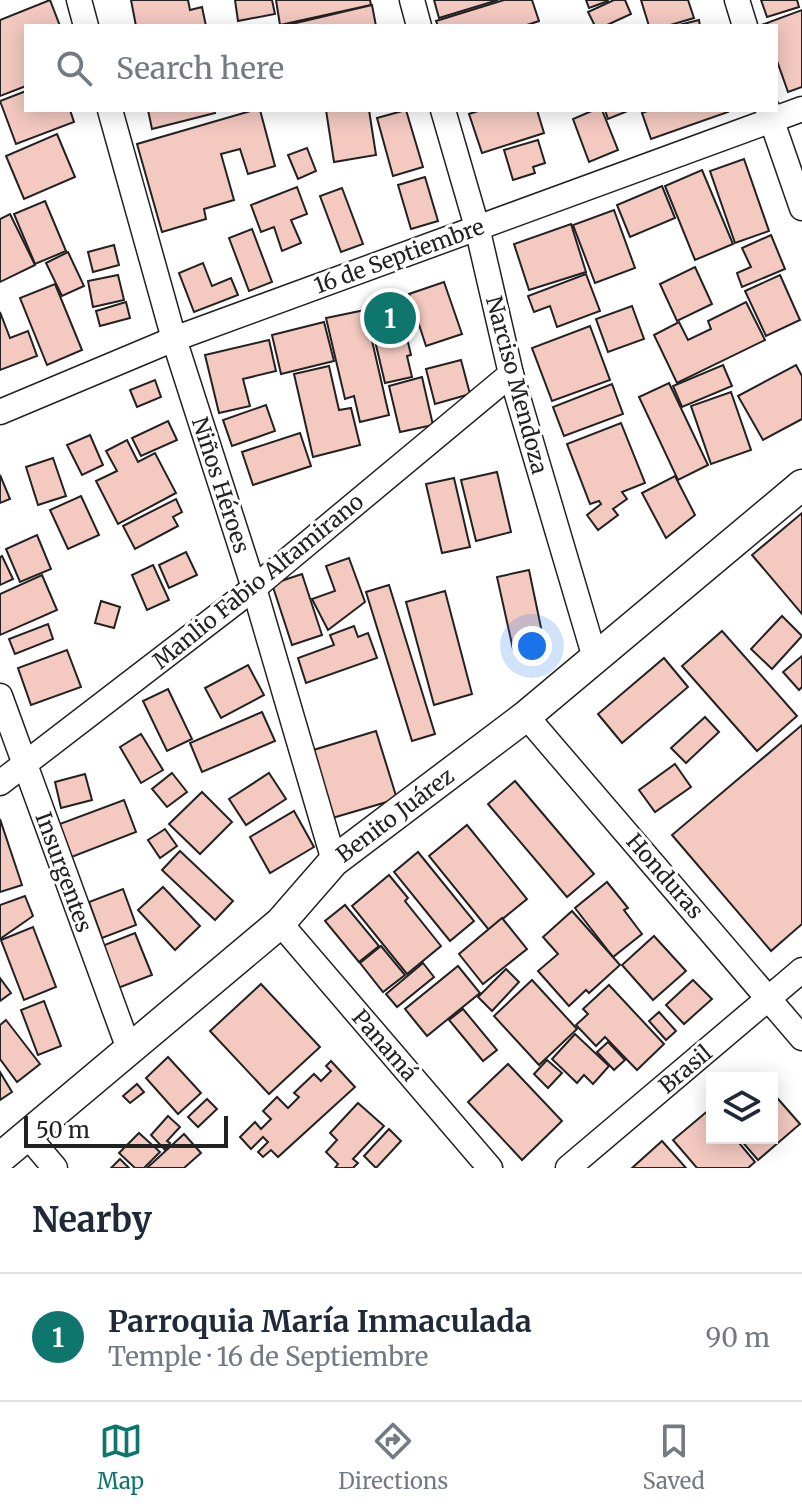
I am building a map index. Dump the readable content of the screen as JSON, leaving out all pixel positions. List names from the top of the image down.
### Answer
{
  "streets": {
    "street": [
      "16 de Septiembre",
      "Narciso Mendoza",
      "Niños Héroes",
      "Manlio Fabio Altamirano",
      "Benito Juárez",
      "Insurgentes",
      "Honduras",
      "Panamá",
      "Brasil"
    ]
  },
  "crossings": [
    ["16 de Septiembre", "Narciso Mendoza"],
    ["16 de Septiembre", "Niños Héroes"],
    ["Narciso Mendoza", "Manlio Fabio Altamirano"],
    ["Narciso Mendoza", "Benito Juárez"],
    ["Niños Héroes", "Manlio Fabio Altamirano"],
    ["Niños Héroes", "Benito Juárez"],
    ["Manlio Fabio Altamirano", "Insurgentes"],
    ["Benito Juárez", "Insurgentes"],
    ["Benito Juárez", "Honduras"],
    ["Benito Juárez", "Panamá"],
    ["Honduras", "Brasil"]
  ],
  "scale_bar": "50 m",
  "page": {
    "search": "Search here",
    "pins": "1",
    "scale": "50 m",
    "heading": "Nearby",
    "list": [
      {
        "mark": "1",
        "name": "Parroquia María Inmaculada",
        "note": "Temple · 16 de Septiembre",
        "value": "90 m"
      }
    ],
    "nav": ["Map", "Directions", "Saved"]
  }
}
